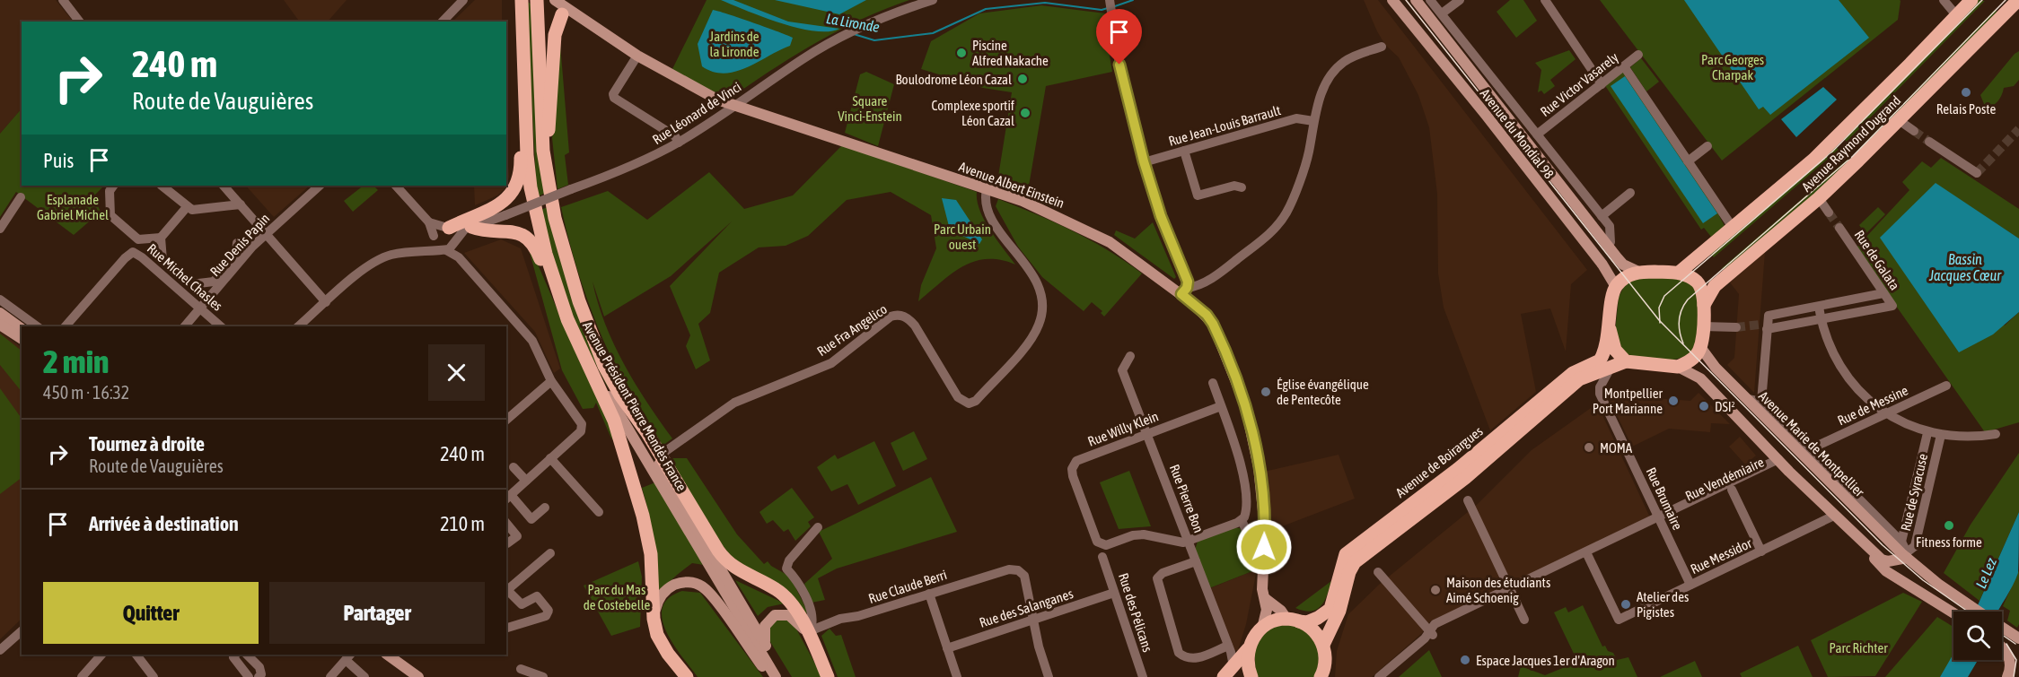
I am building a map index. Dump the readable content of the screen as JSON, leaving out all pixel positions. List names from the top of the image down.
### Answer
{
  "streets": {
    "main road": [
      "Avenue du Mondial 98",
      "Avenue Raymond Dugrand",
      "Avenue Albert Einstein",
      "Avenue Président Pierre Mendès France",
      "Avenue Marie de Montpellier",
      "Avenue de Boirargues"
    ],
    "street": [
      "Rue Victor Vasarely",
      "Rue Léonard de Vinci",
      "Rue Jean-Louis Barrault",
      "Rue Denis Papin",
      "Rue de Galata",
      "Rue Michel Chasles",
      "Rue Fra Angelico",
      "Rue de Messine",
      "Rue Willy Klein",
      "Rue Vendémiaire",
      "Rue de Syracuse",
      "Rue Pierre Bon",
      "Rue Brumaire",
      "Rue Messidor",
      "Rue Claude Berri",
      "Rue des Salanganes",
      "Rue des Pélicans"
    ]
  },
  "crossings": [
    ["Rue Victor Vasarely", "Avenue du Mondial 98"],
    ["Rue Léonard de Vinci", "Avenue Albert Einstein"],
    ["Avenue du Mondial 98", "Avenue Raymond Dugrand"],
    ["Avenue du Mondial 98", "Avenue Marie de Montpellier"],
    ["Avenue du Mondial 98", "Avenue de Boirargues"],
    ["Avenue Raymond Dugrand", "Avenue Marie de Montpellier"],
    ["Avenue Raymond Dugrand", "Avenue de Boirargues"],
    ["Avenue Albert Einstein", "Rue Fra Angelico"],
    ["Rue Denis Papin", "Rue Michel Chasles"],
    ["Rue Willy Klein", "Rue Pierre Bon"],
    ["Avenue Marie de Montpellier", "Avenue de Boirargues"],
    ["Avenue Marie de Montpellier", "Rue de Syracuse"],
    ["Rue Vendémiaire", "Rue Brumaire"],
    ["Rue Vendémiaire", "Rue Messidor"],
    ["Rue Brumaire", "Rue Messidor"],
    ["Rue Claude Berri", "Rue des Salanganes"],
    ["Rue des Salanganes", "Rue des Pélicans"]
  ],
  "water": ["La Lironde", "Bassin Jacques Cœur", "Le Lez"],
  "parks": [
    "Jardins de la Lironde",
    "Parc Georges Charpak",
    "Square Vinci-Enstein",
    "Esplanade Gabriel Michel",
    "Parc Urbain ouest",
    "Parc du Mas de Costebelle",
    "Parc Richter"
  ],
  "places": [
    "Piscine Alfred Nakache",
    "Boulodrome Léon Cazal",
    "Relais Poste",
    "Complexe sportif Léon Cazal",
    "Église évangélique de Pentecôte",
    "Montpellier Port Marianne",
    "DSI²",
    "MOMA",
    "Fitness forme",
    "Maison des étudiants Aimé Schoenig",
    "Atelier des Pigistes",
    "Espace Jacques 1er d'Aragon"
  ],
  "page": {
    "turn": ["240 m", "Route de Vauguières"],
    "then": "Puis",
    "heading": ["2 min", "450 m · 16:32"],
    "list": [
      {
        "name": "Tournez à droite",
        "note": "Route de Vauguières",
        "value": "240 m"
      },
      {
        "name": "Arrivée à destination",
        "value": "210 m"
      }
    ],
    "buttons": ["Quitter", "Partager"]
  }
}
